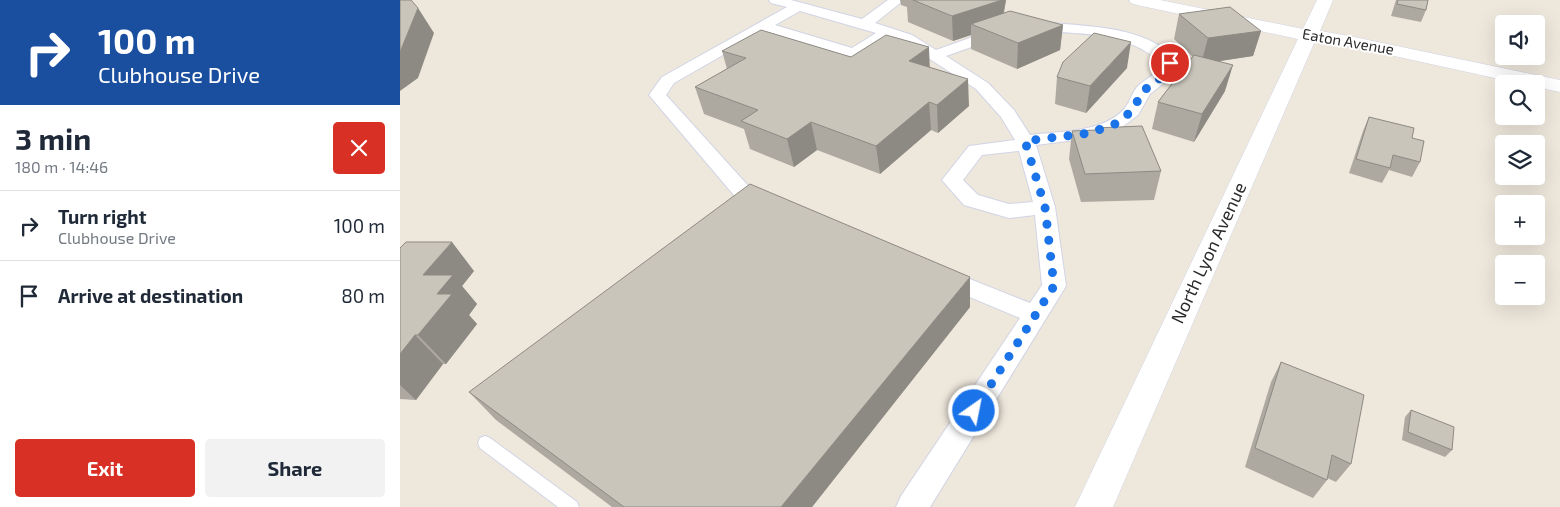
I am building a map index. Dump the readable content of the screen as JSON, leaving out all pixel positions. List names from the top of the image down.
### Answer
{
  "streets": {
    "street": ["Eaton Avenue", "North Lyon Avenue"]
  },
  "crossings": [
    ["Eaton Avenue", "North Lyon Avenue"]
  ],
  "page": {
    "turn": ["100 m", "Clubhouse Drive"],
    "map_buttons": ["+", "−"],
    "heading": ["3 min", "180 m · 14:46"],
    "list": [
      {
        "name": "Turn right",
        "note": "Clubhouse Drive",
        "value": "100 m"
      },
      {
        "name": "Arrive at destination",
        "value": "80 m"
      }
    ],
    "buttons": ["Exit", "Share"]
  }
}
